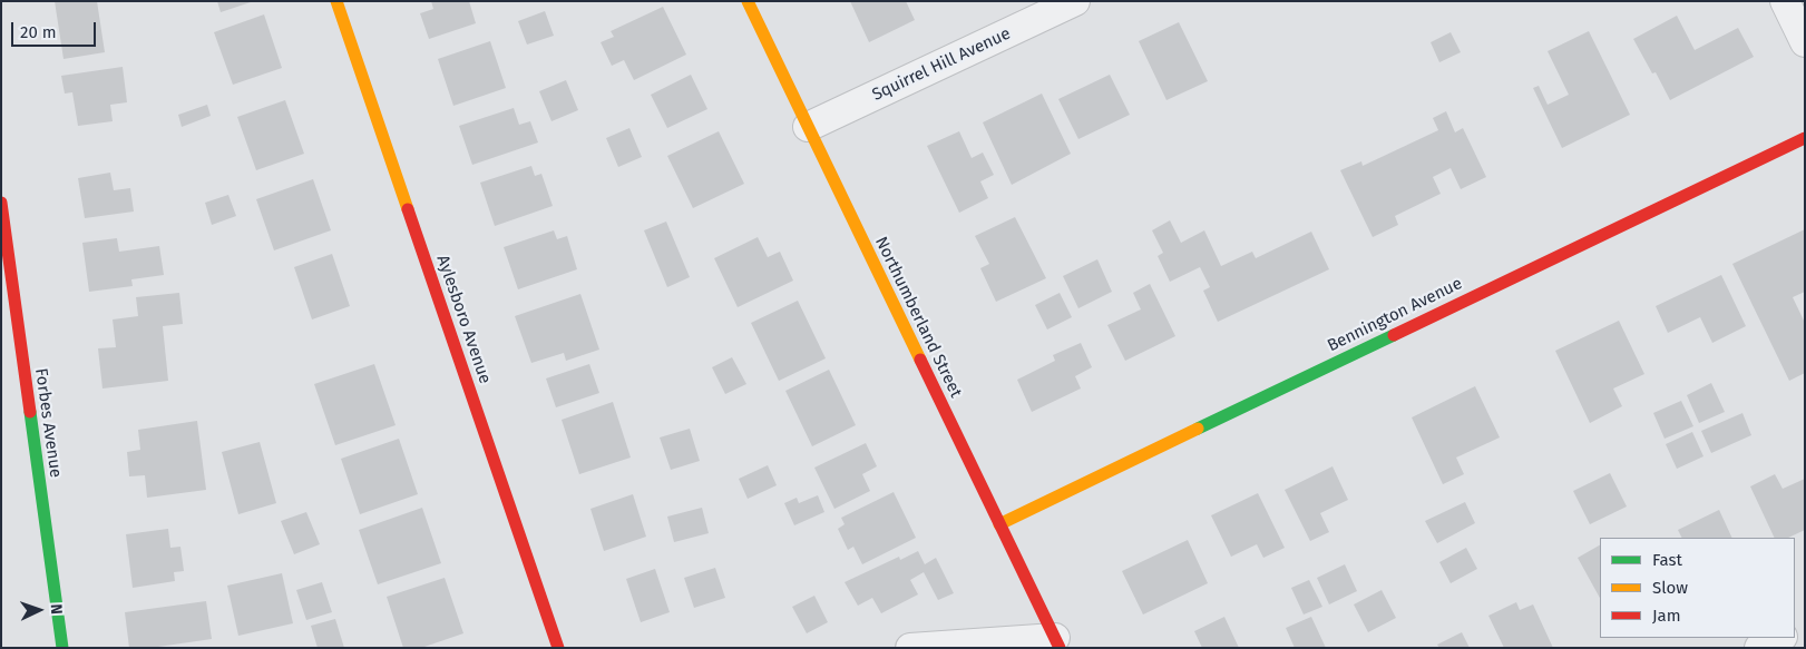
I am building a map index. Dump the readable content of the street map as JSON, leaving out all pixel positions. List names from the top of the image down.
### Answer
{
  "streets": {
    "street": [
      "Squirrel Hill Avenue",
      "Bennington Avenue",
      "Northumberland Street",
      "Aylesboro Avenue",
      "Forbes Avenue"
    ]
  },
  "crossings": [
    ["Squirrel Hill Avenue", "Northumberland Street"],
    ["Bennington Avenue", "Northumberland Street"]
  ],
  "legend": ["Fast", "Slow", "Jam"],
  "scale_bar": "20 m",
  "north": "right"
}
